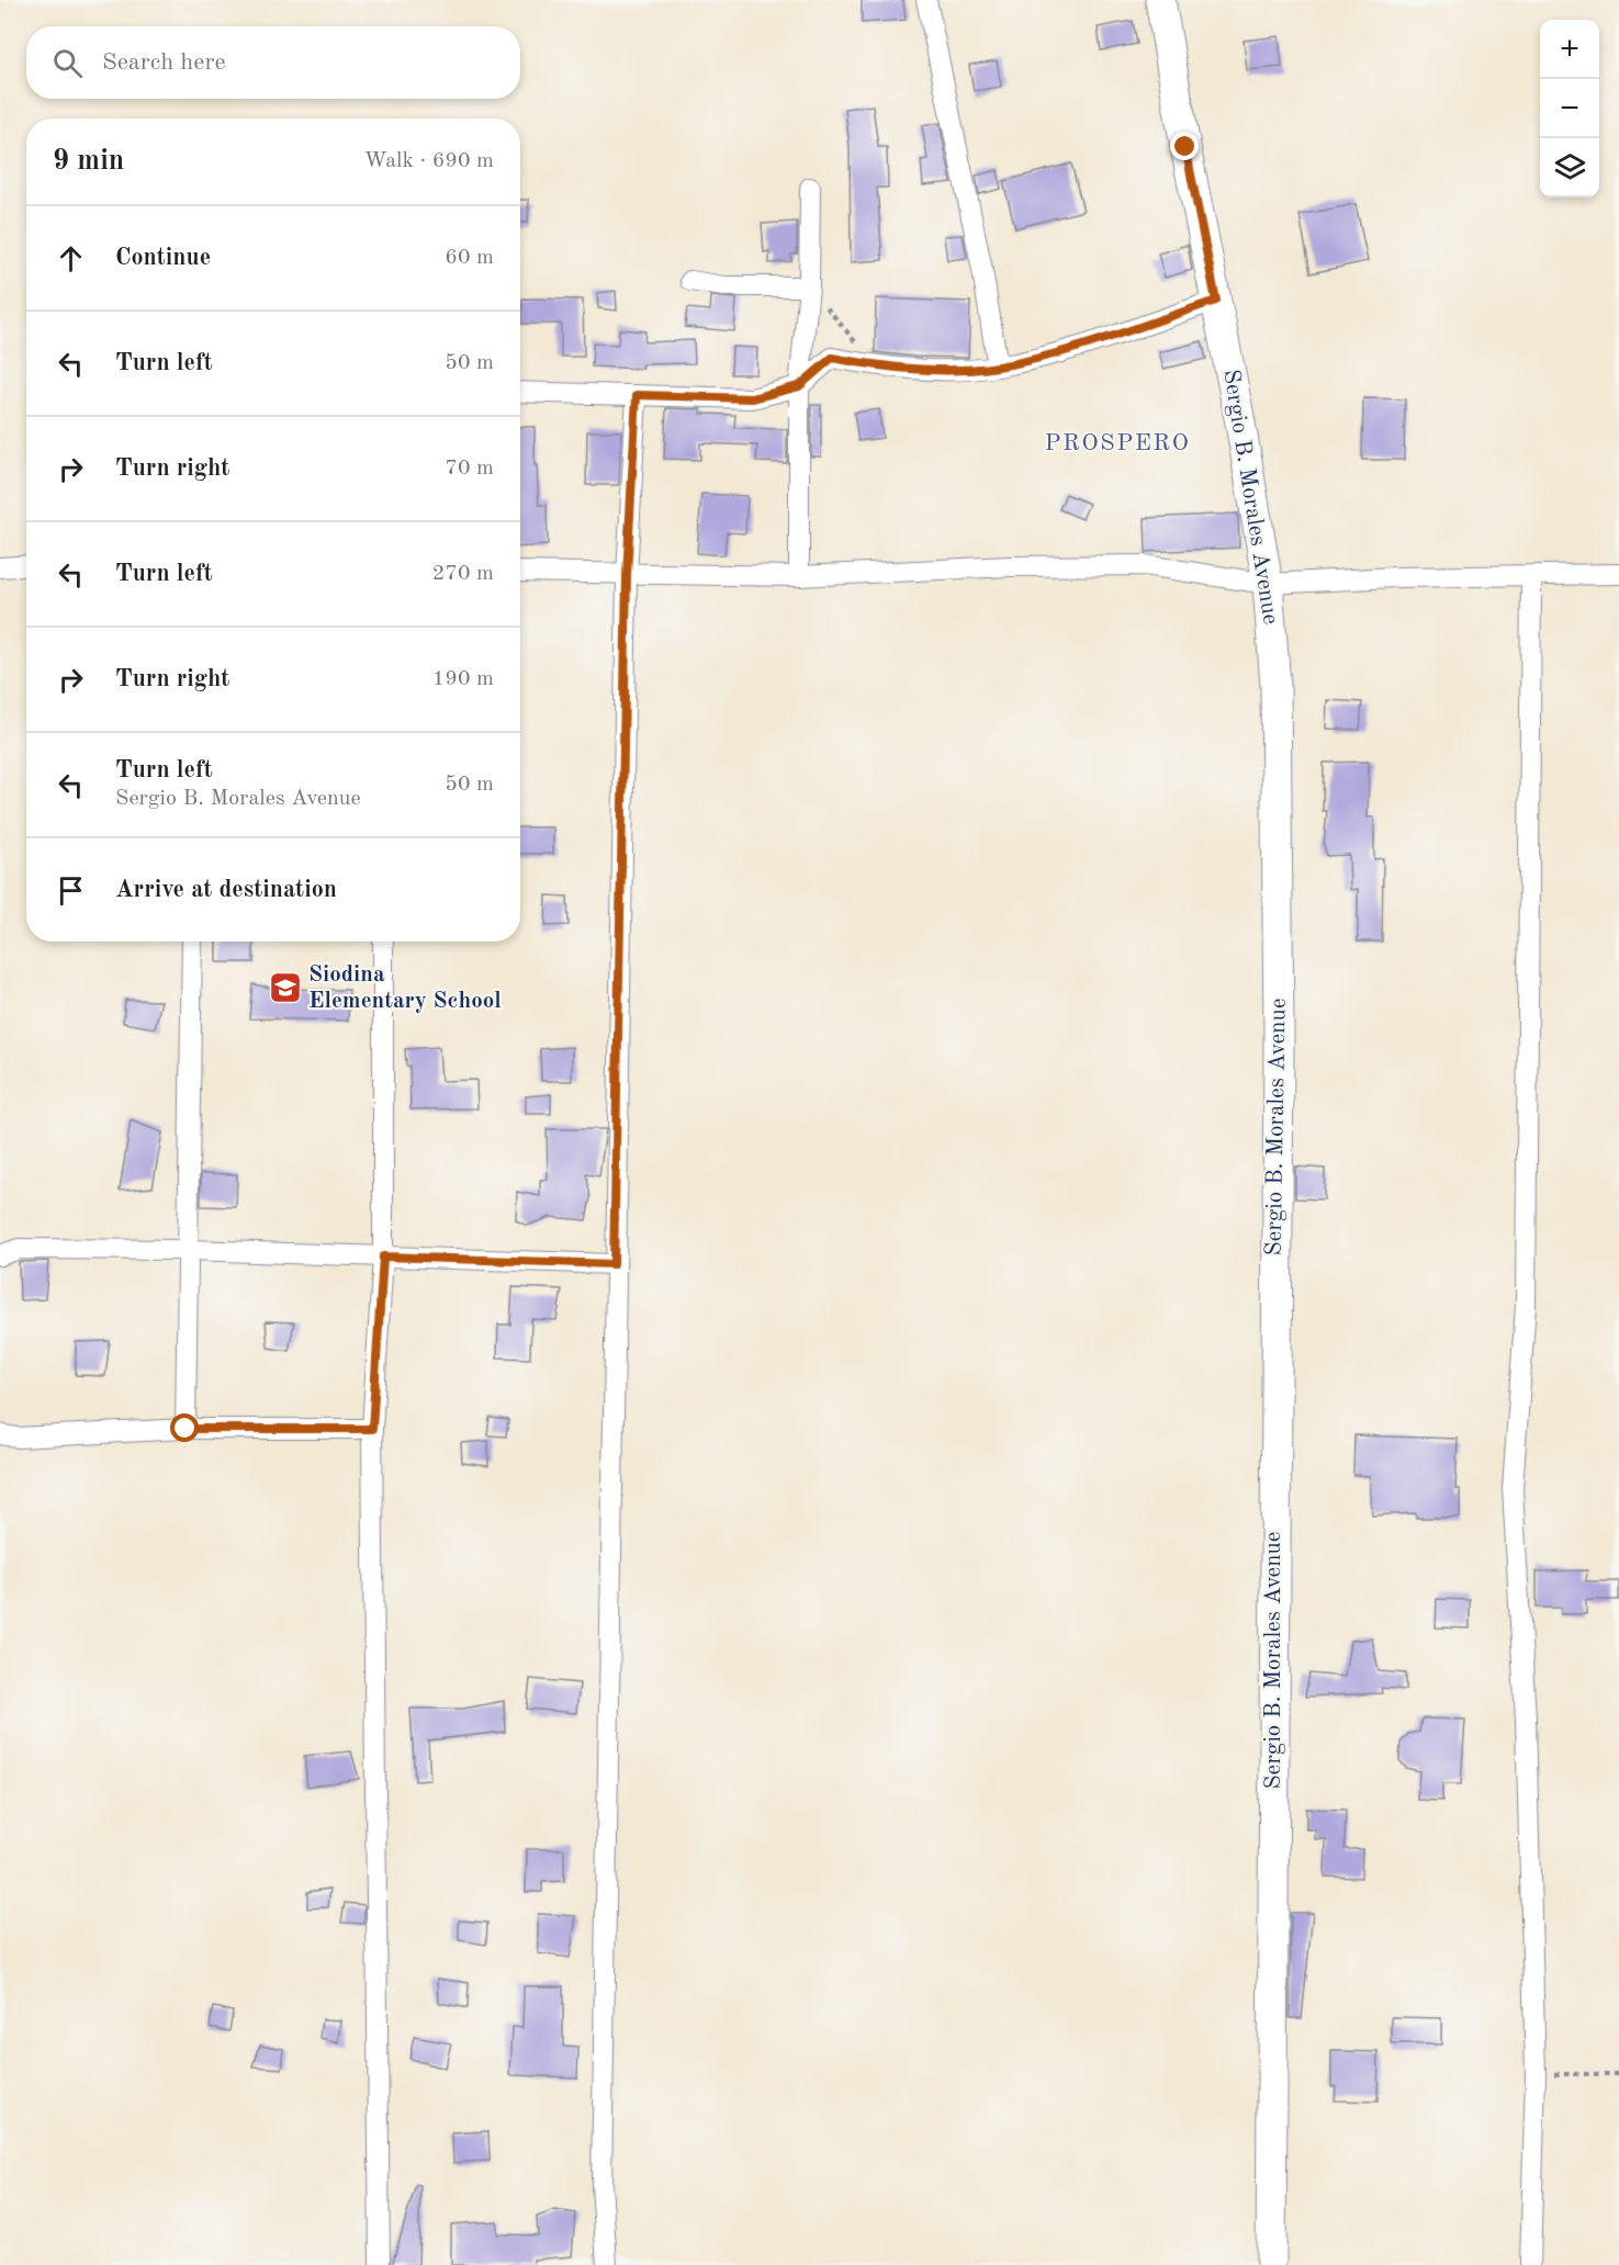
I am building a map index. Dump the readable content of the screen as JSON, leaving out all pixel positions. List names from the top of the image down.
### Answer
{
  "streets": {
    "main road": ["Sergio B. Morales Avenue"]
  },
  "districts": ["PROSPERO"],
  "places": {
    "school or university": ["Siodina Elementary School"]
  },
  "page": {
    "map_buttons": ["+", "−"],
    "search": "Search here",
    "heading": ["9 min", "Walk · 690 m"],
    "list": [
      ["Continue", "60 m"],
      ["Turn left", "50 m"],
      ["Turn right", "70 m"],
      ["Turn left", "270 m"],
      ["Turn right", "190 m"],
      ["Turn left", "Sergio B. Morales Avenue", "50 m"],
      "Arrive at destination"
    ]
  }
}
